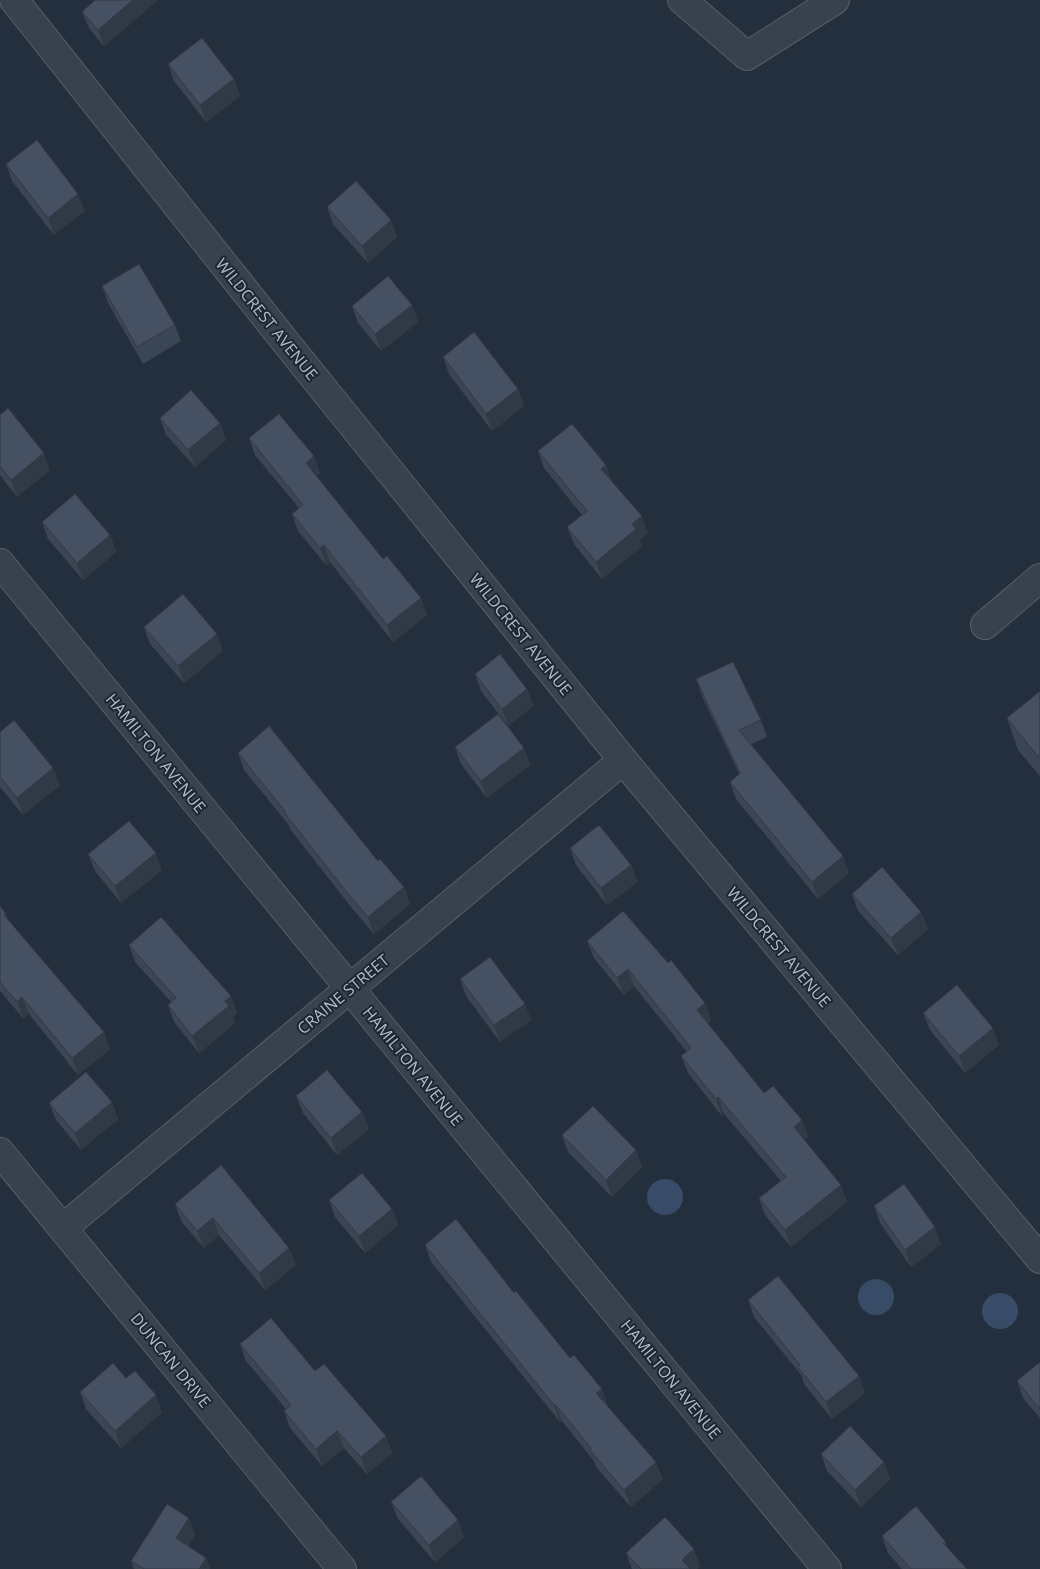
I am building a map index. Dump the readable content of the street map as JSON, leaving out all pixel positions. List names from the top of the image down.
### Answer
{
  "streets": {
    "street": [
      "WILDCREST AVENUE",
      "HAMILTON AVENUE",
      "CRAINE STREET",
      "DUNCAN DRIVE"
    ]
  },
  "crossings": [
    ["WILDCREST AVENUE", "CRAINE STREET"],
    ["HAMILTON AVENUE", "CRAINE STREET"],
    ["CRAINE STREET", "DUNCAN DRIVE"]
  ]
}
